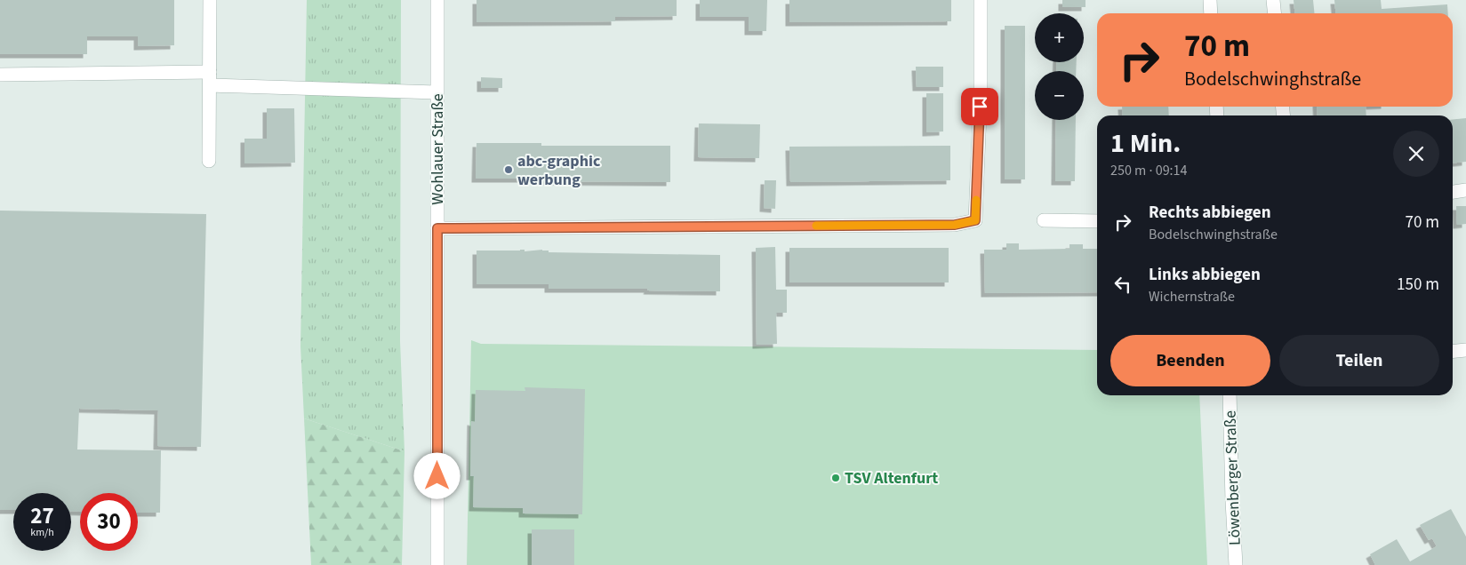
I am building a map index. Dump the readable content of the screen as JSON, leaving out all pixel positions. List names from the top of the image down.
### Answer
{
  "streets": {
    "street": ["Wohlauer Straße", "Löwenberger Straße"]
  },
  "places": ["abc-graphic werbung", "TSV Altenfurt"],
  "page": {
    "map_buttons": ["+", "−"],
    "turn": ["70 m", "Bodelschwinghstraße"],
    "heading": ["1 Min.", "250 m · 09:14"],
    "list": [
      {
        "name": "Rechts abbiegen",
        "note": "Bodelschwinghstraße",
        "value": "70 m"
      },
      {
        "name": "Links abbiegen",
        "note": "Wichernstraße",
        "value": "150 m"
      }
    ],
    "buttons": ["Beenden", "Teilen"],
    "speed": "27 km/h",
    "limit": "30"
  }
}
